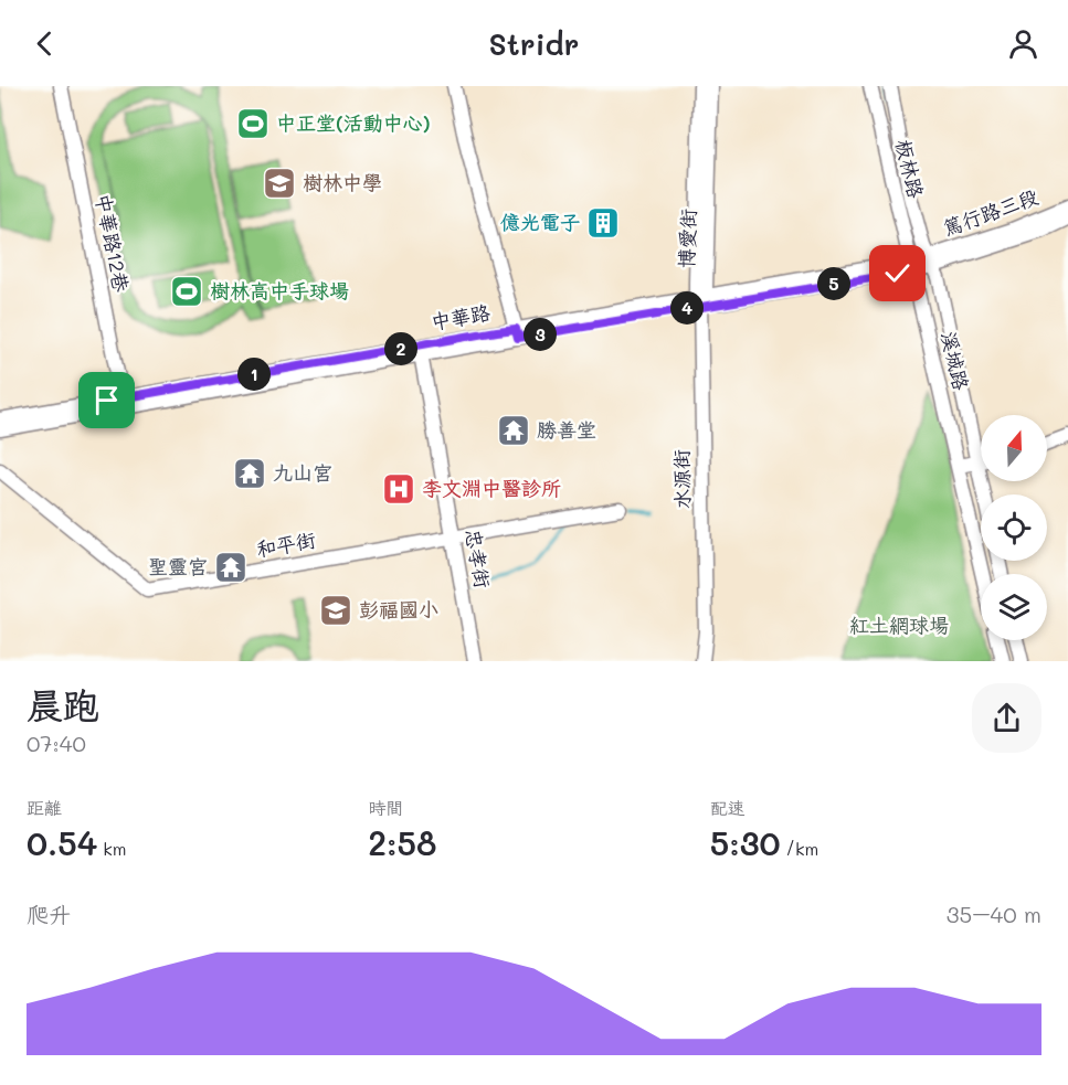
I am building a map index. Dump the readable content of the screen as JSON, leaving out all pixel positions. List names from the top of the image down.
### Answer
{
  "streets": {
    "street": [
      "板林路",
      "篤行路三段",
      "博愛街",
      "中華路12巷",
      "中華路",
      "溪城路",
      "水源街",
      "和平街",
      "忠孝街"
    ]
  },
  "crossings": [
    ["板林路", "篤行路三段"],
    ["板林路", "中華路"],
    ["板林路", "溪城路"],
    ["篤行路三段", "中華路"],
    ["篤行路三段", "溪城路"],
    ["博愛街", "中華路"],
    ["博愛街", "水源街"],
    ["中華路12巷", "中華路"],
    ["中華路", "溪城路"],
    ["中華路", "水源街"],
    ["中華路", "忠孝街"],
    ["和平街", "忠孝街"]
  ],
  "parks": ["紅土網球場"],
  "places": {
    "sports": ["中正堂(活動中心)", "樹林高中手球場"],
    "school or university": ["樹林中學", "彭福國小"],
    "building": ["億光電子"],
    "temple": ["勝善堂", "九山宮", "聖靈宮"],
    "hospital": ["李文淵中醫診所"]
  },
  "north": "top",
  "page": {
    "header": "Stridr",
    "pins": [
      "5",
      "4",
      "3",
      "2",
      "1"
    ],
    "heading": ["晨跑", "07:40"],
    "stats": [
      ["距離", "0.54 km"],
      ["時間", "2:58"],
      ["配速", "5:30 /km"]
    ],
    "chart": ["爬升", "35–40 m"]
  }
}
